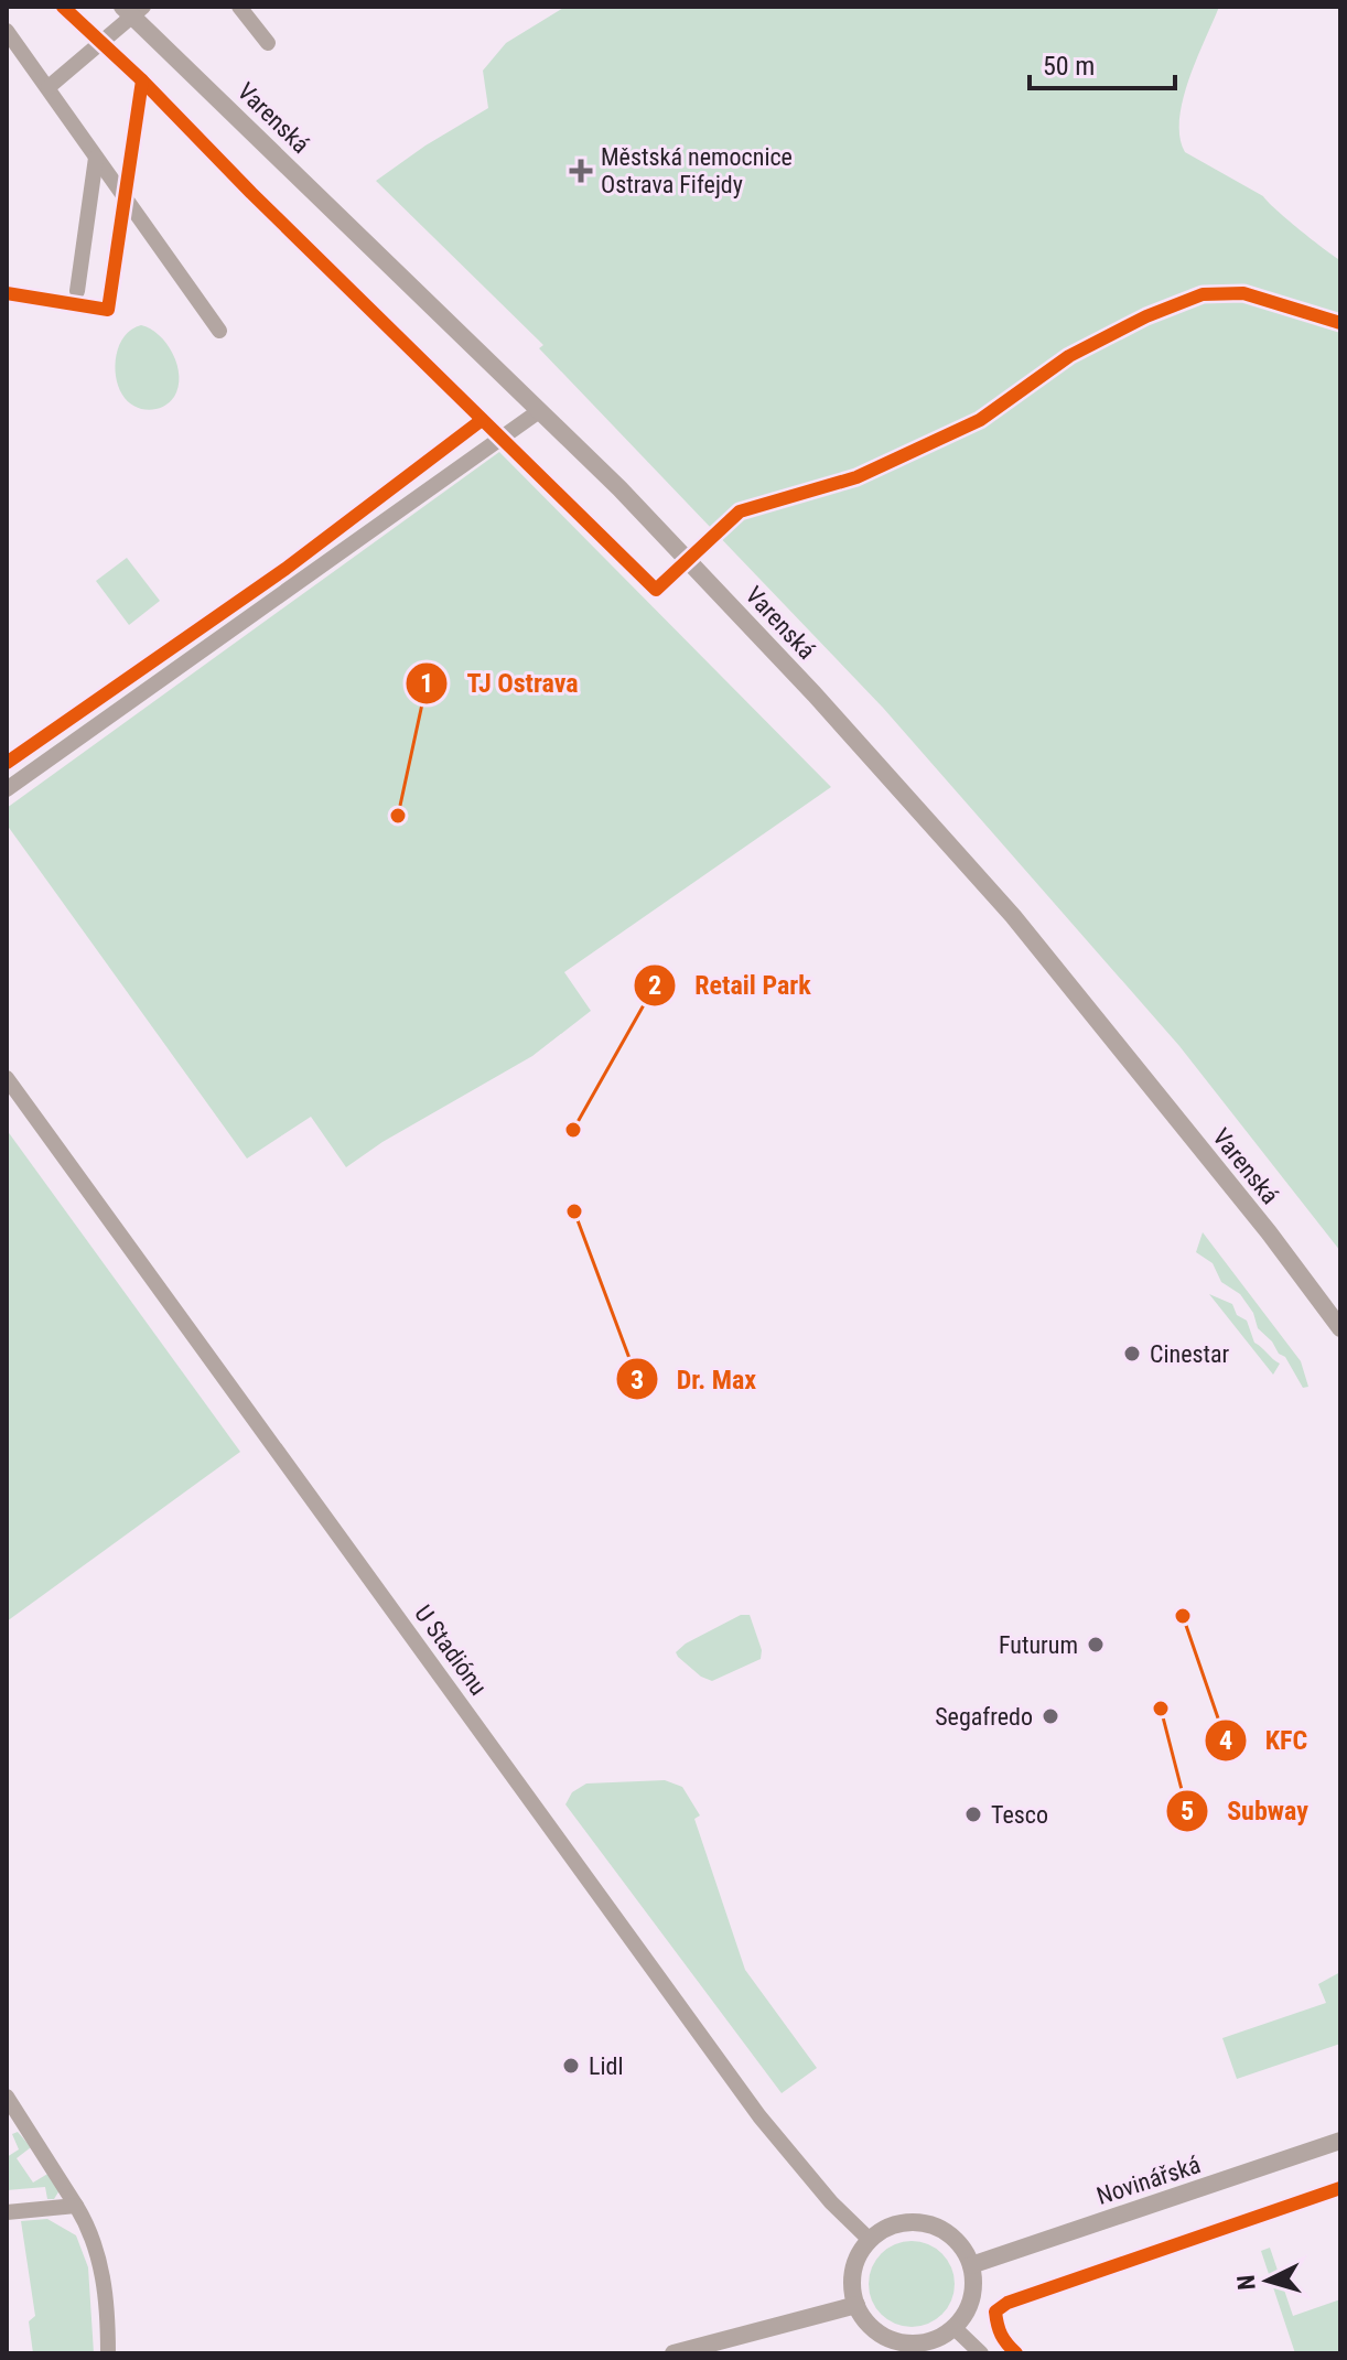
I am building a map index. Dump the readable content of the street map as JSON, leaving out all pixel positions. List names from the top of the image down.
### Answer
{
  "streets": {
    "street": ["Varenská", "U Stadiónu", "Novinářská"]
  },
  "crossings": [
    ["U Stadiónu", "Novinářská"]
  ],
  "places": {
    "health": ["Městská nemocnice Ostrava Fifejdy"],
    "other": [
      "TJ Ostrava",
      "Retail Park",
      "Dr. Max",
      "Cinestar",
      "KFC",
      "Futurum",
      "Subway",
      "Segafredo",
      "Tesco",
      "Lidl"
    ]
  },
  "scale_bar": "50 m",
  "north": "left"
}
